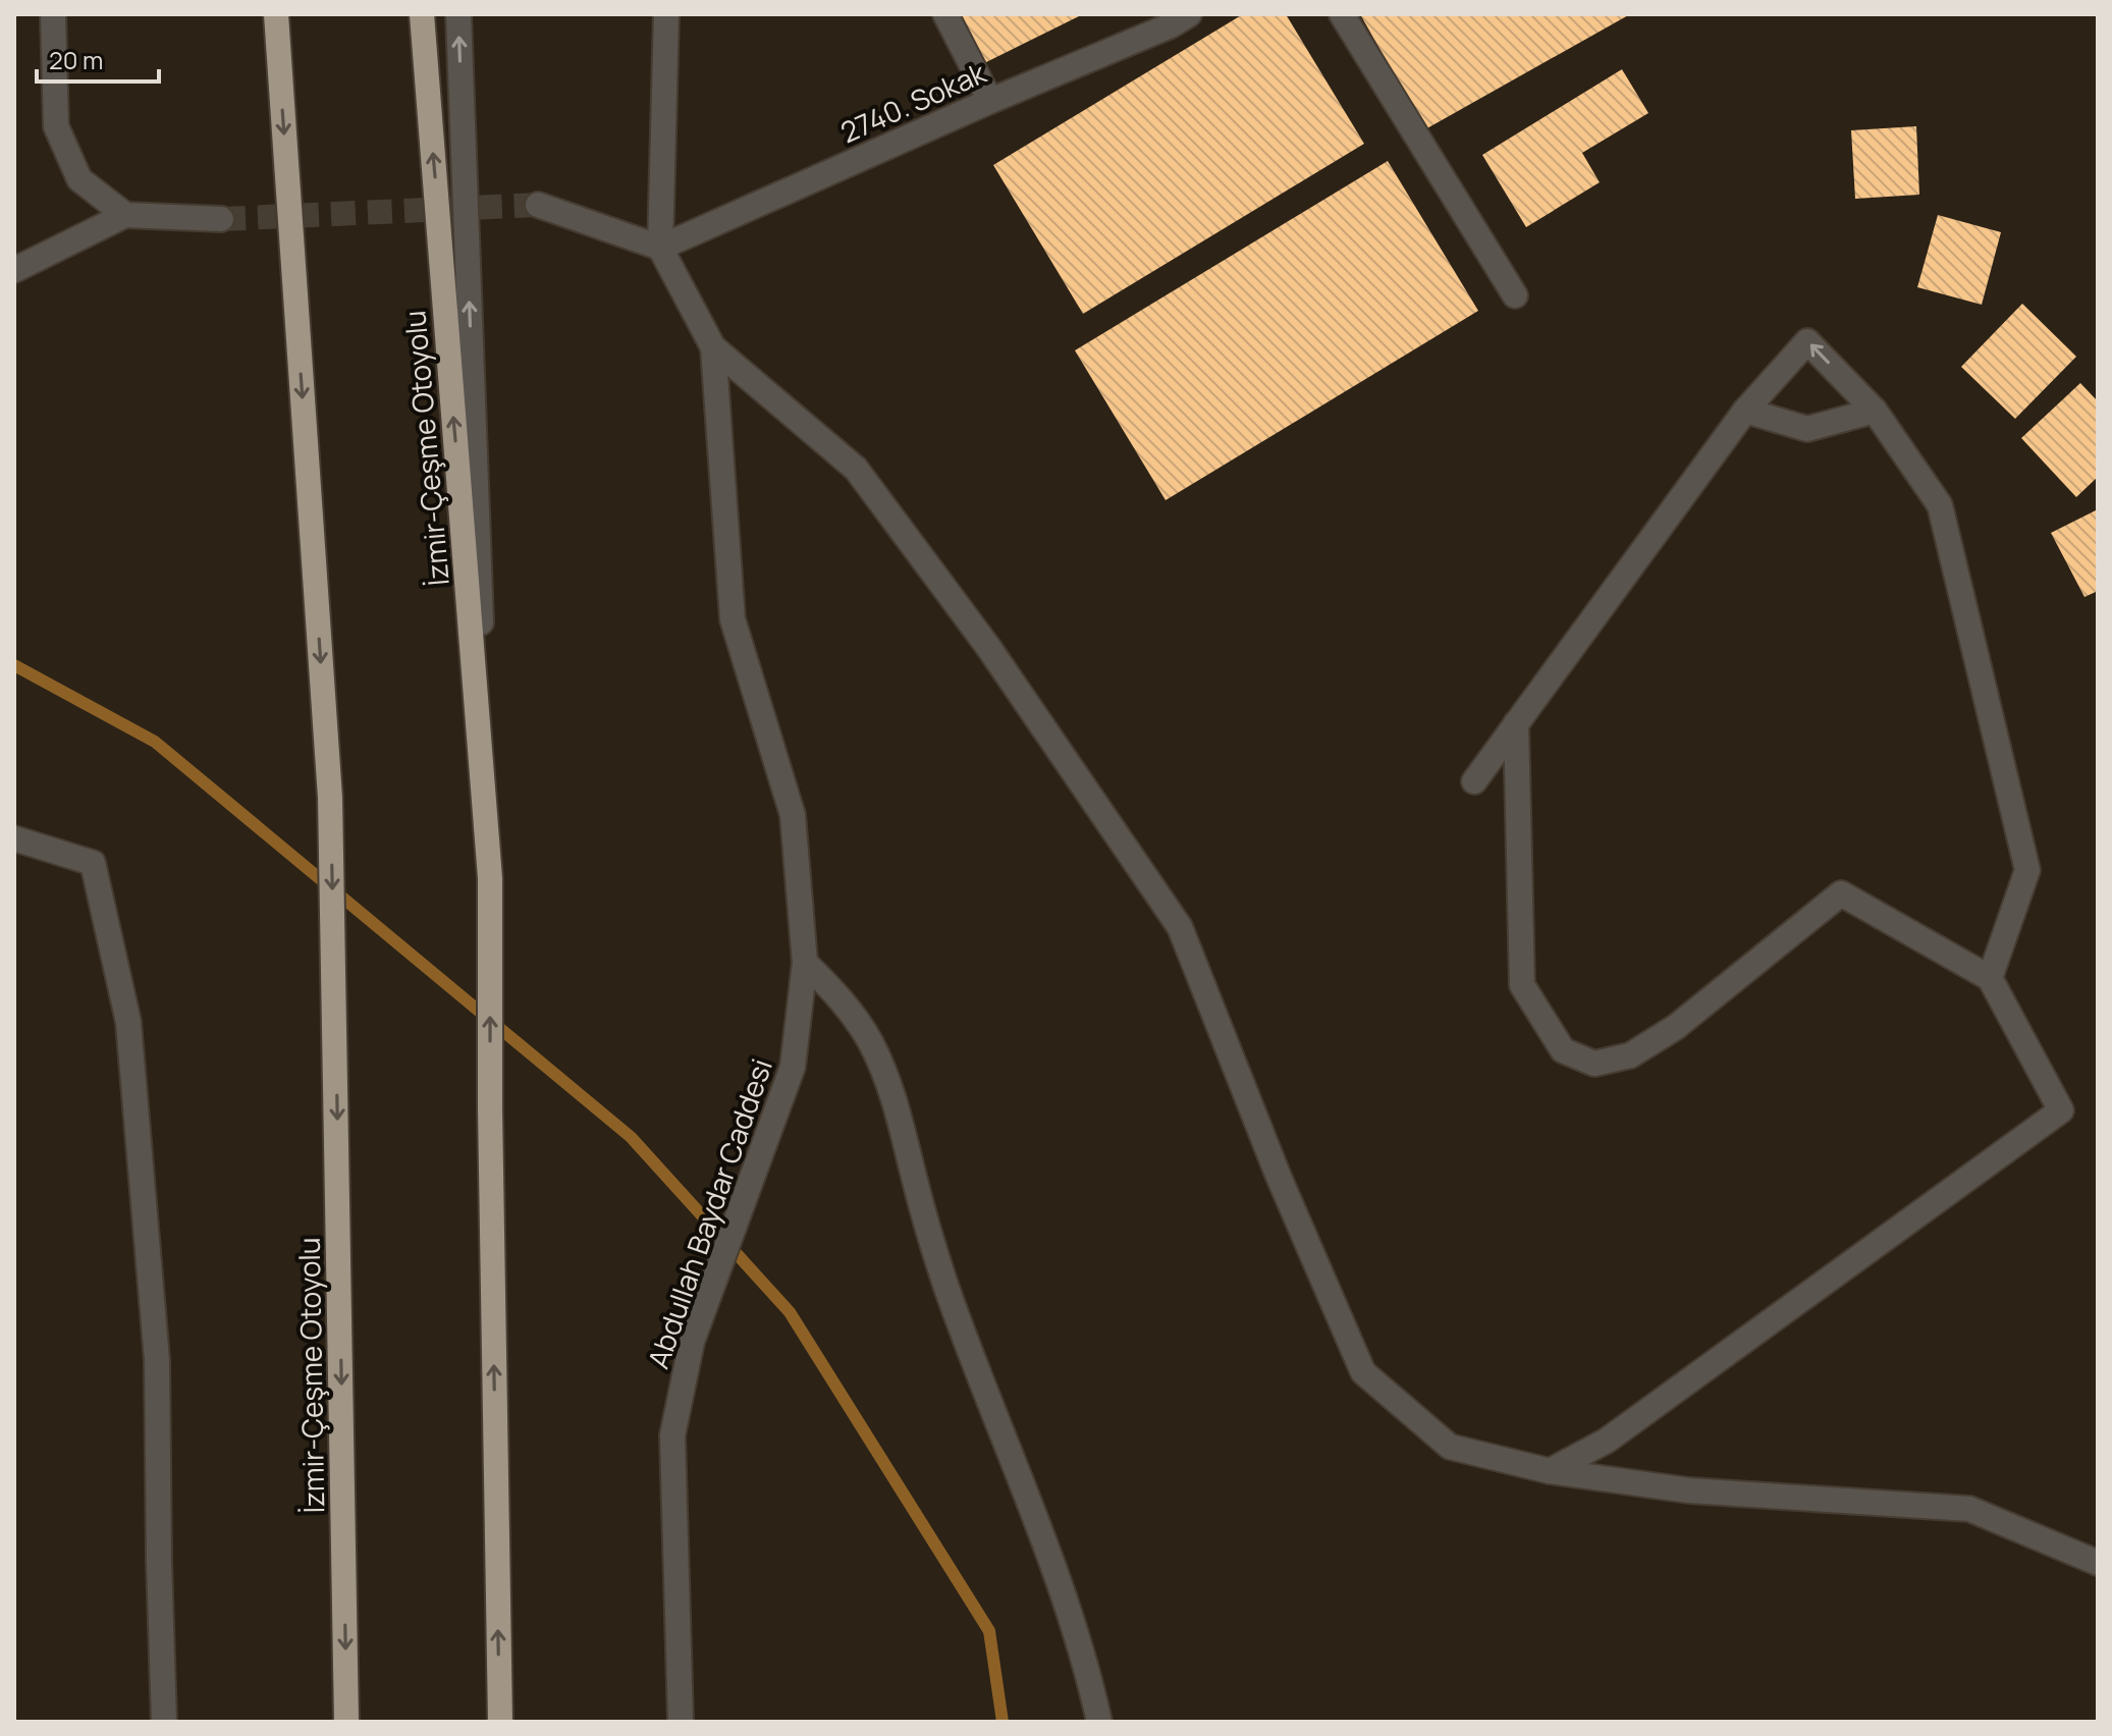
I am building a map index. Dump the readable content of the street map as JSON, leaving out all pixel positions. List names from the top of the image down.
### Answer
{
  "streets": {
    "highway": ["İzmir-Çeşme Otoyolu"],
    "street": ["2740. Sokak", "Abdullah Baydar Caddesi"]
  },
  "crossings": [
    ["2740. Sokak", "Abdullah Baydar Caddesi"]
  ],
  "scale_bar": "20 m"
}
